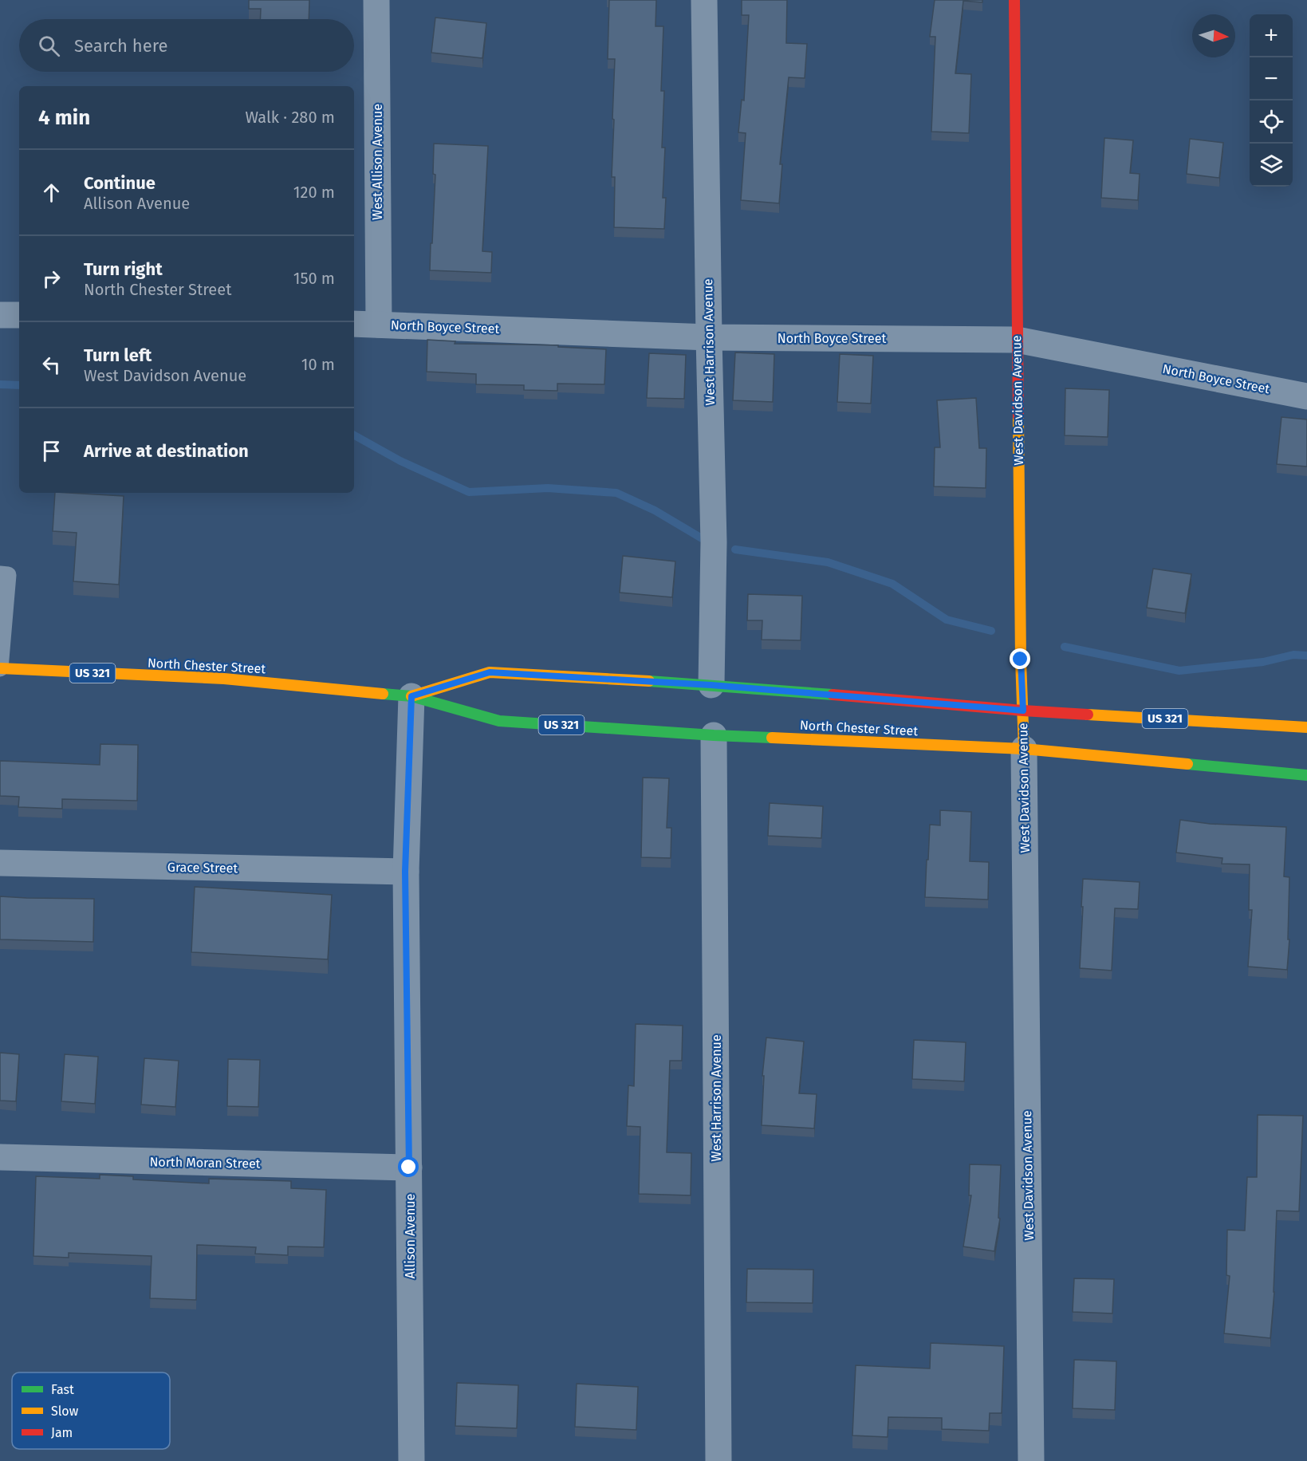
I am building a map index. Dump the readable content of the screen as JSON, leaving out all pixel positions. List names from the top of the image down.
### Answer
{
  "streets": {
    "main road": ["West Davidson Avenue", "North Chester Street", "US 321"],
    "street": [
      "West Allison Avenue",
      "North Boyce Street",
      "West Harrison Avenue",
      "Grace Street",
      "North Moran Street",
      "Allison Avenue"
    ]
  },
  "crossings": [
    ["West Allison Avenue", "North Boyce Street"],
    ["North Boyce Street", "West Harrison Avenue"],
    ["North Boyce Street", "West Davidson Avenue"],
    ["West Harrison Avenue", "North Chester Street"],
    ["West Davidson Avenue", "North Chester Street"],
    ["North Chester Street", "Allison Avenue"],
    ["Grace Street", "Allison Avenue"],
    ["North Moran Street", "Allison Avenue"]
  ],
  "legend": ["Fast", "Slow", "Jam"],
  "north": "right",
  "page": {
    "map_buttons": ["+", "−"],
    "search": "Search here",
    "heading": ["4 min", "Walk · 280 m"],
    "list": [
      ["Continue", "Allison Avenue", "120 m"],
      ["Turn right", "North Chester Street", "150 m"],
      ["Turn left", "West Davidson Avenue", "10 m"],
      "Arrive at destination"
    ]
  }
}
